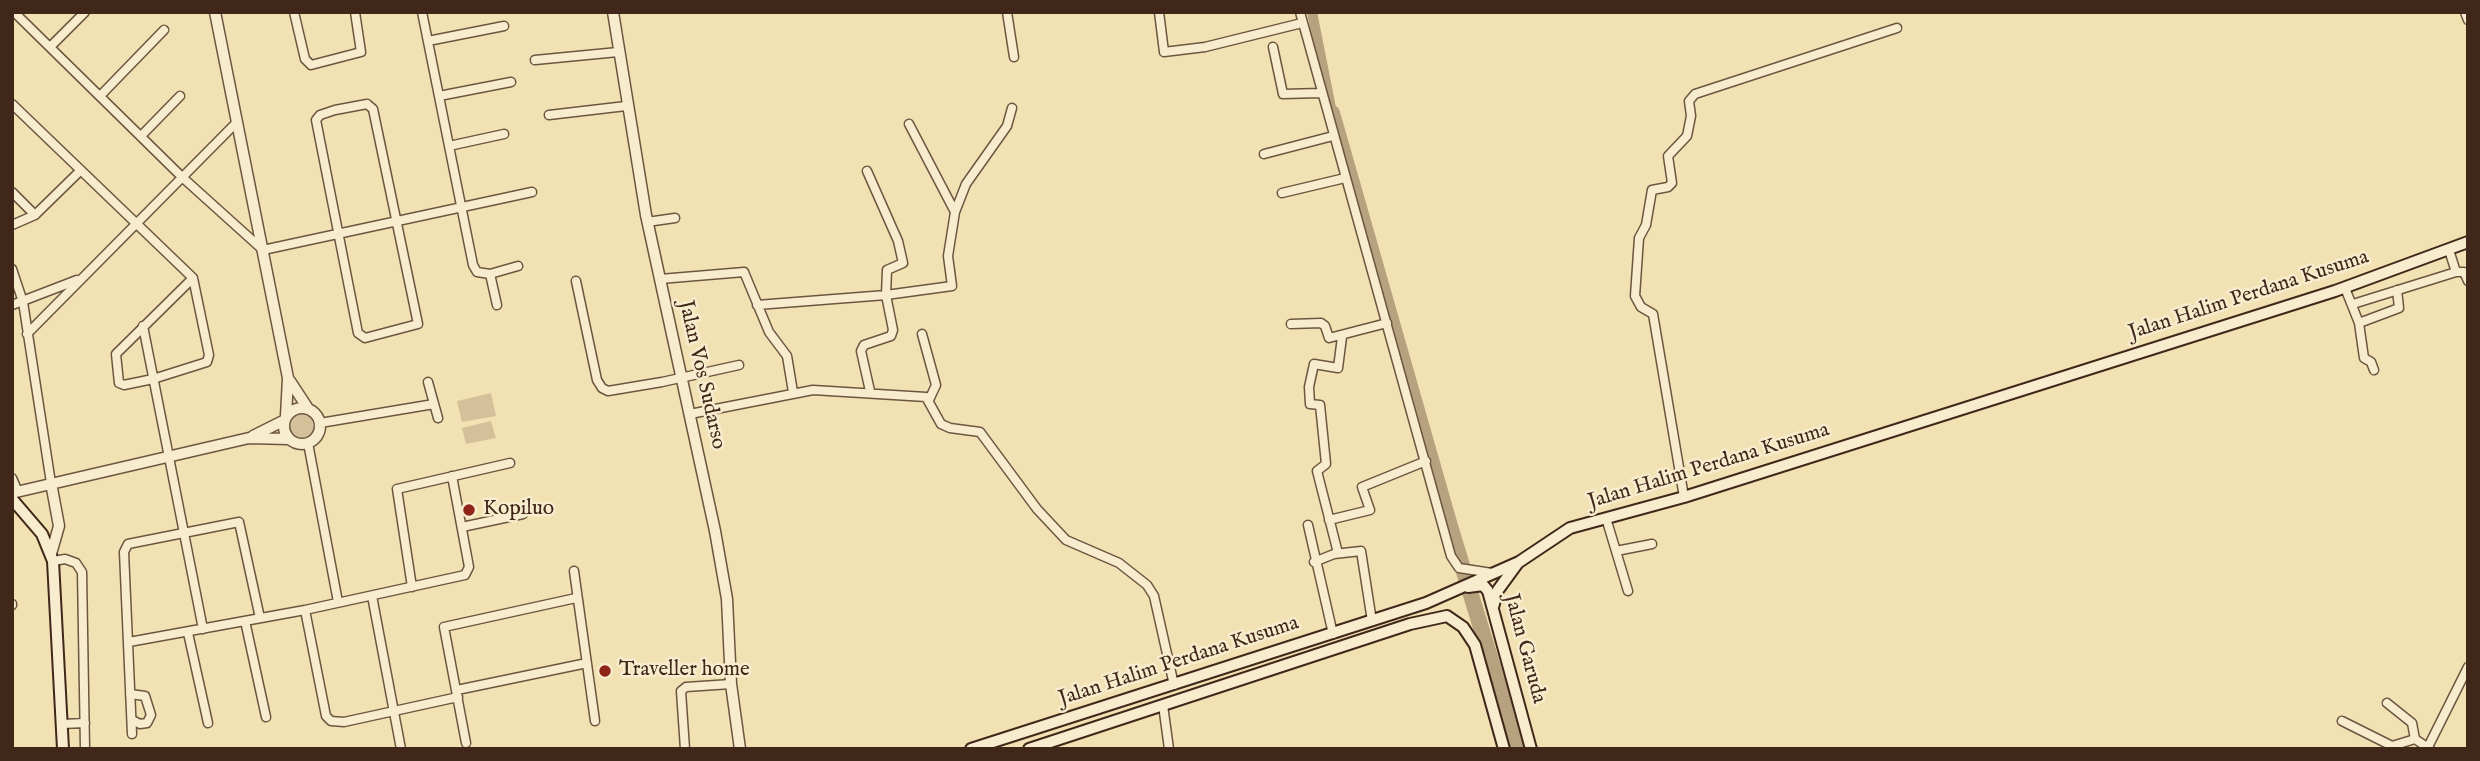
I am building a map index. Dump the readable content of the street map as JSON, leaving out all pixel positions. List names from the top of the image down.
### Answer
{
  "streets": {
    "main road": ["Jalan Halim Perdana Kusuma", "Jalan Garuda"],
    "street": ["Jalan Vos Sudarso"]
  },
  "crossings": [
    ["Jalan Halim Perdana Kusuma", "Jalan Garuda"]
  ],
  "places": ["Kopiluo", "Traveller home"]
}
